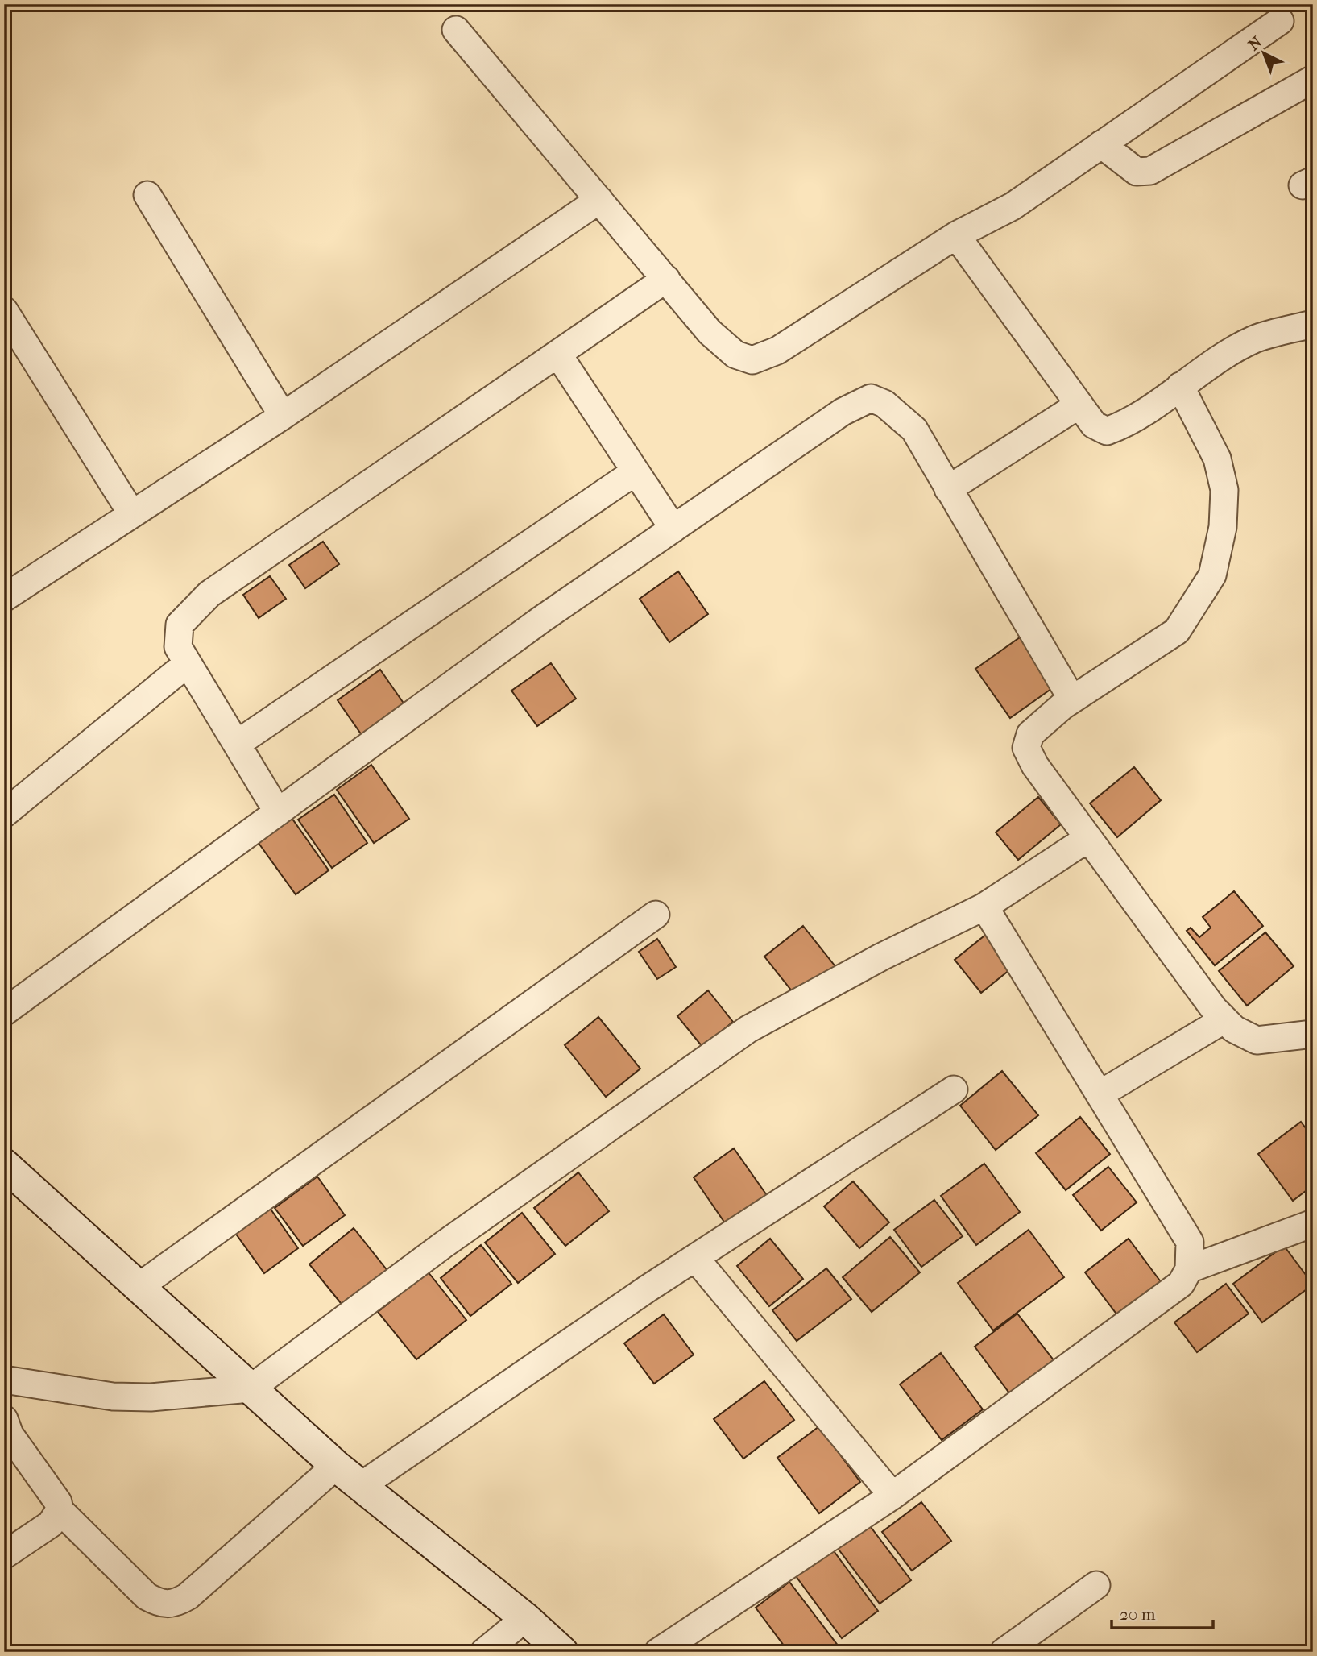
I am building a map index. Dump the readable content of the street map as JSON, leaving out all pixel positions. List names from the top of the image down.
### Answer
{
  "scale_bar": "20 m",
  "north": "top left"
}
